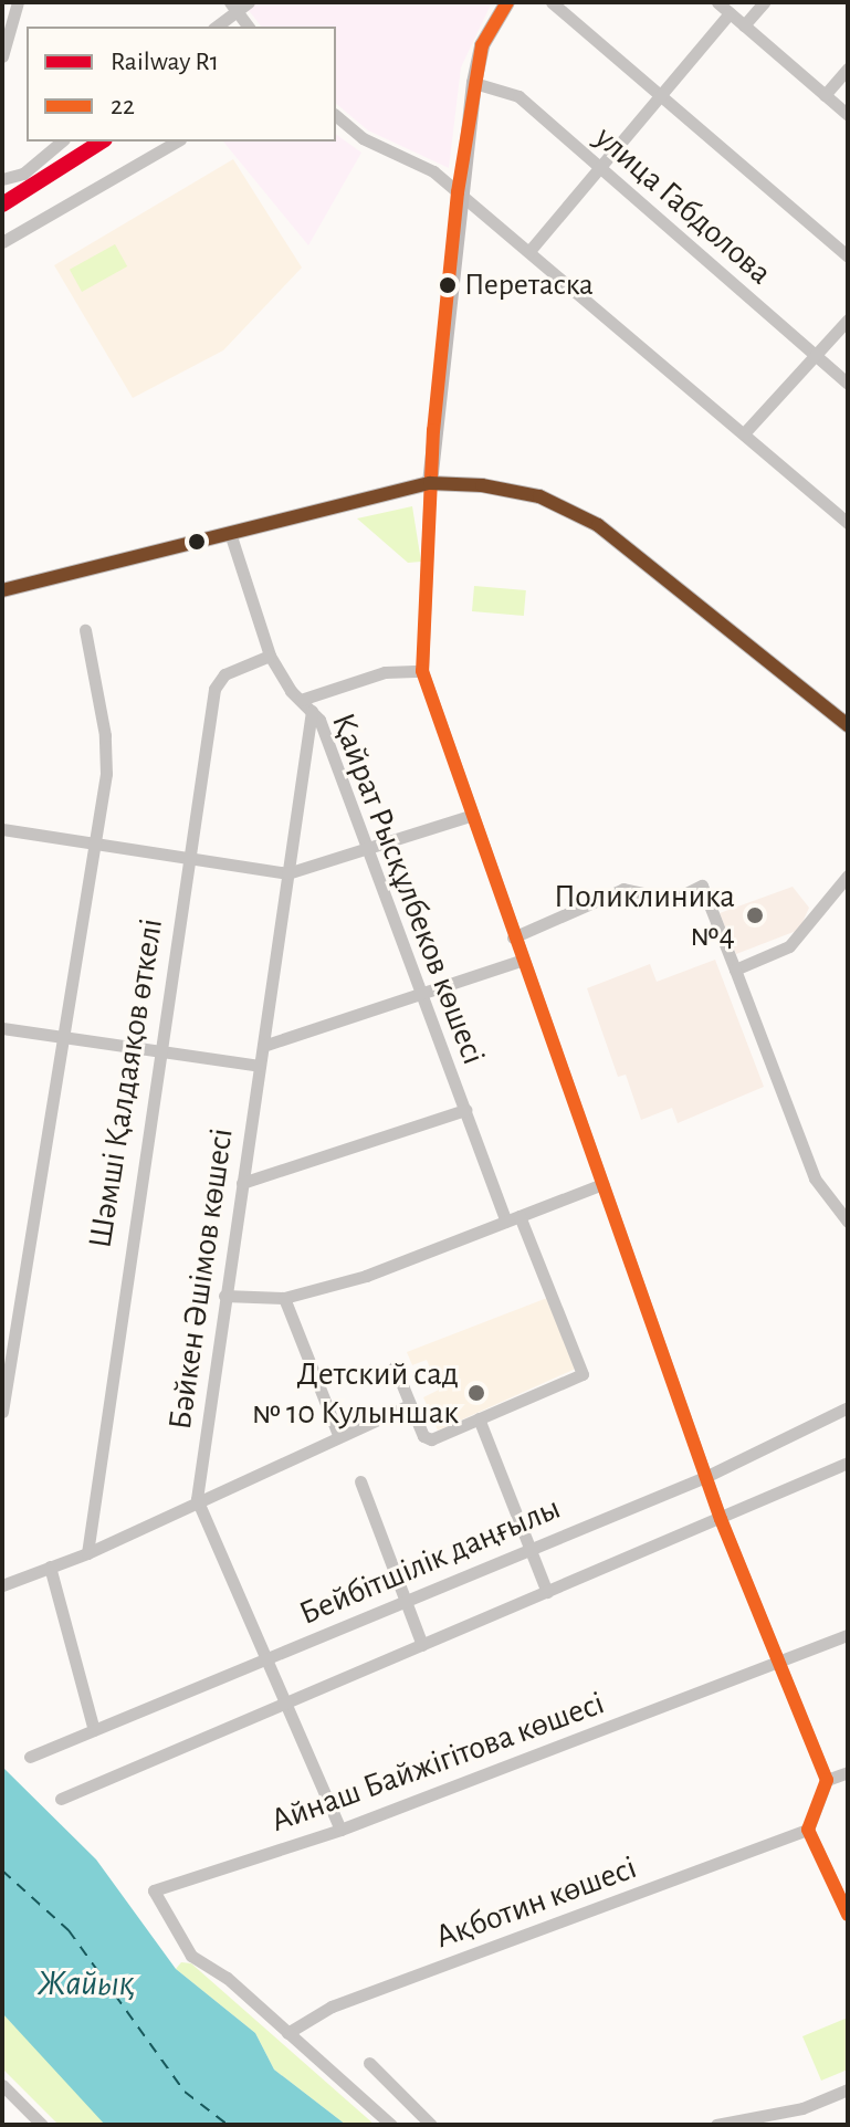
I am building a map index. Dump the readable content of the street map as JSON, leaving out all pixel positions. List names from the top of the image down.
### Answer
{
  "streets": {
    "street": [
      "улица Габдолова",
      "Қайрат Рысқұлбеков көшесі",
      "Шәмші Қалдаяқов өткелі",
      "Бәйкен Әшімов көшесі",
      "Бейбітшілік даңғылы",
      "Айнаш Байжігітова көшесі",
      "Ақботин көшесі"
    ]
  },
  "crossings": [
    ["Қайрат Рысқұлбеков көшесі", "Шәмші Қалдаяқов өткелі"],
    ["Қайрат Рысқұлбеков көшесі", "Бәйкен Әшімов көшесі"],
    ["Айнаш Байжігітова көшесі", "Ақботин көшесі"]
  ],
  "water": ["Жайық"],
  "places": ["Перетаска", "Поликлиника №4", "Детский сад № 10 Кулыншак"],
  "lines": ["transit line 22", "rail line R1", "transit line 10"],
  "legend": ["Railway R1", "22"]
}
